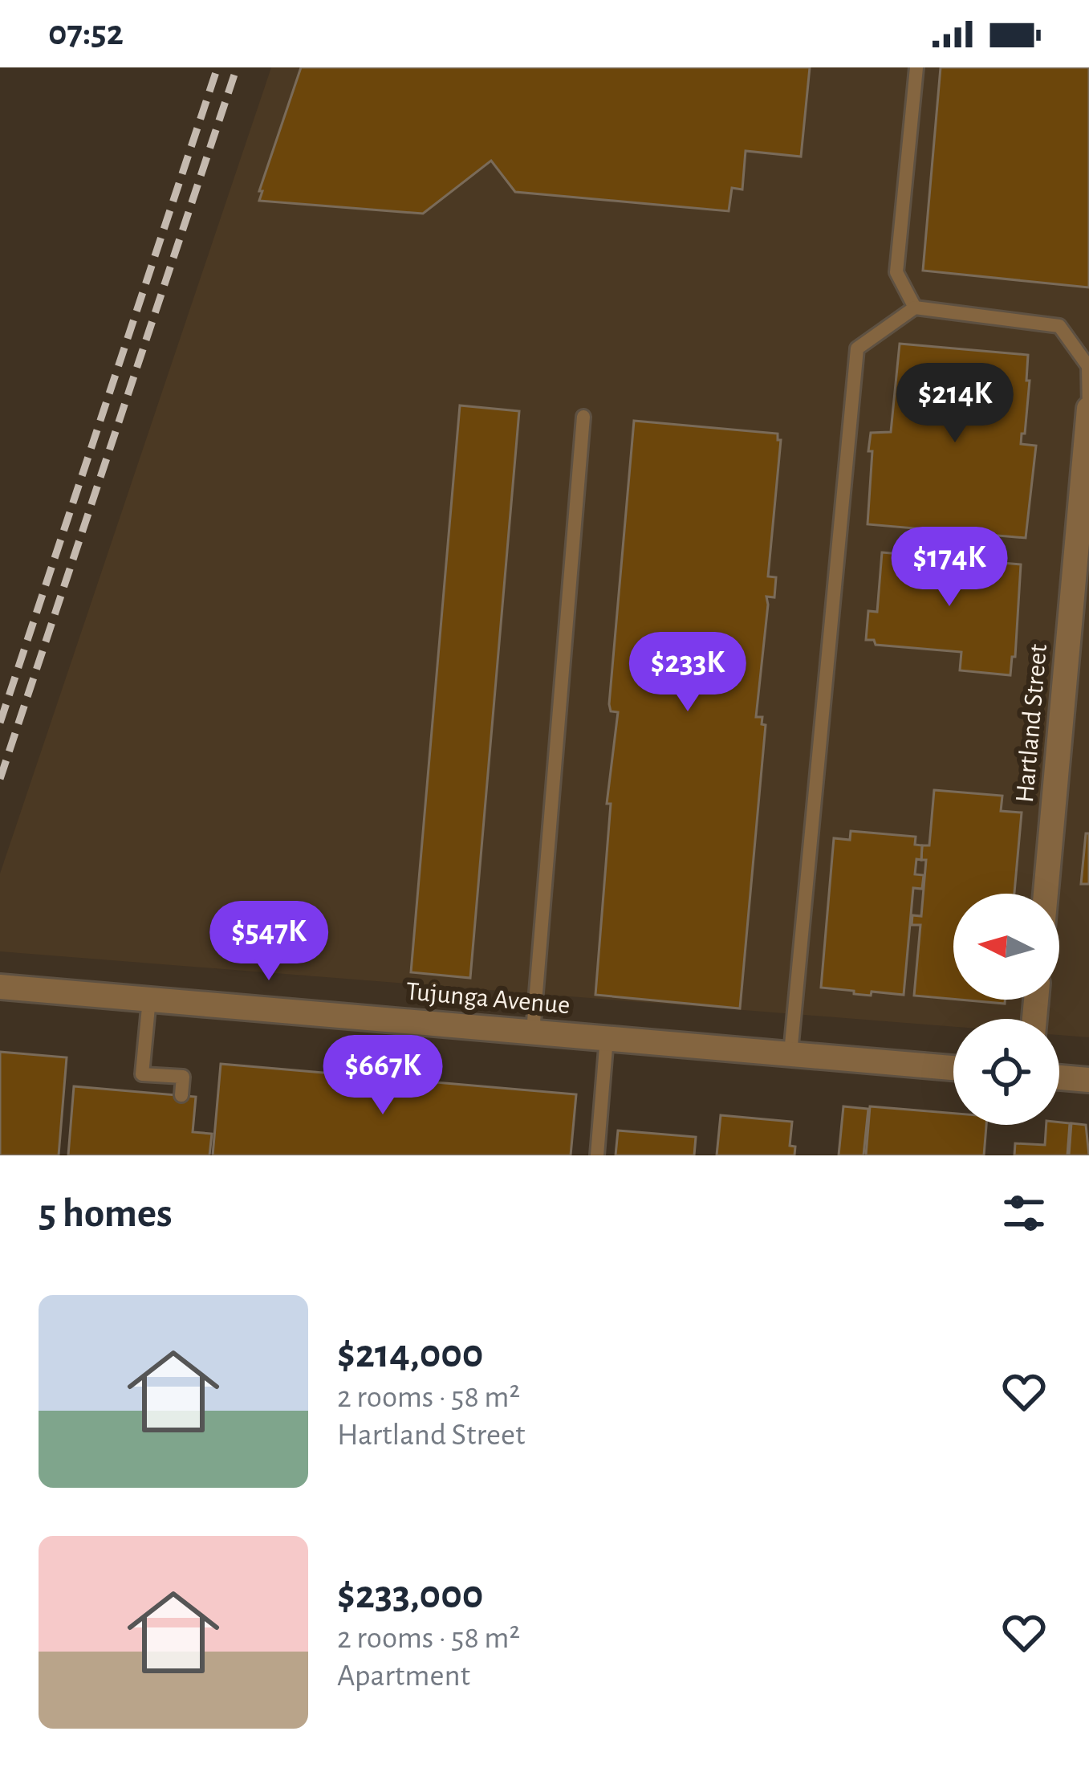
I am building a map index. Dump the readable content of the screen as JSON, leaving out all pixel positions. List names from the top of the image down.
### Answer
{
  "streets": {
    "street": ["Hartland Street", "Tujunga Avenue"]
  },
  "north": "left",
  "page": {
    "status": "07:52",
    "price": [
      "$214K",
      "$174K",
      "$233K",
      "$547K",
      "$667K"
    ],
    "heading": "5 homes",
    "list": [
      {
        "name": "$214,000",
        "note": "2 rooms · 58 m² · Hartland Street"
      },
      {
        "name": "$233,000",
        "note": "2 rooms · 58 m² · Apartment"
      }
    ]
  }
}
